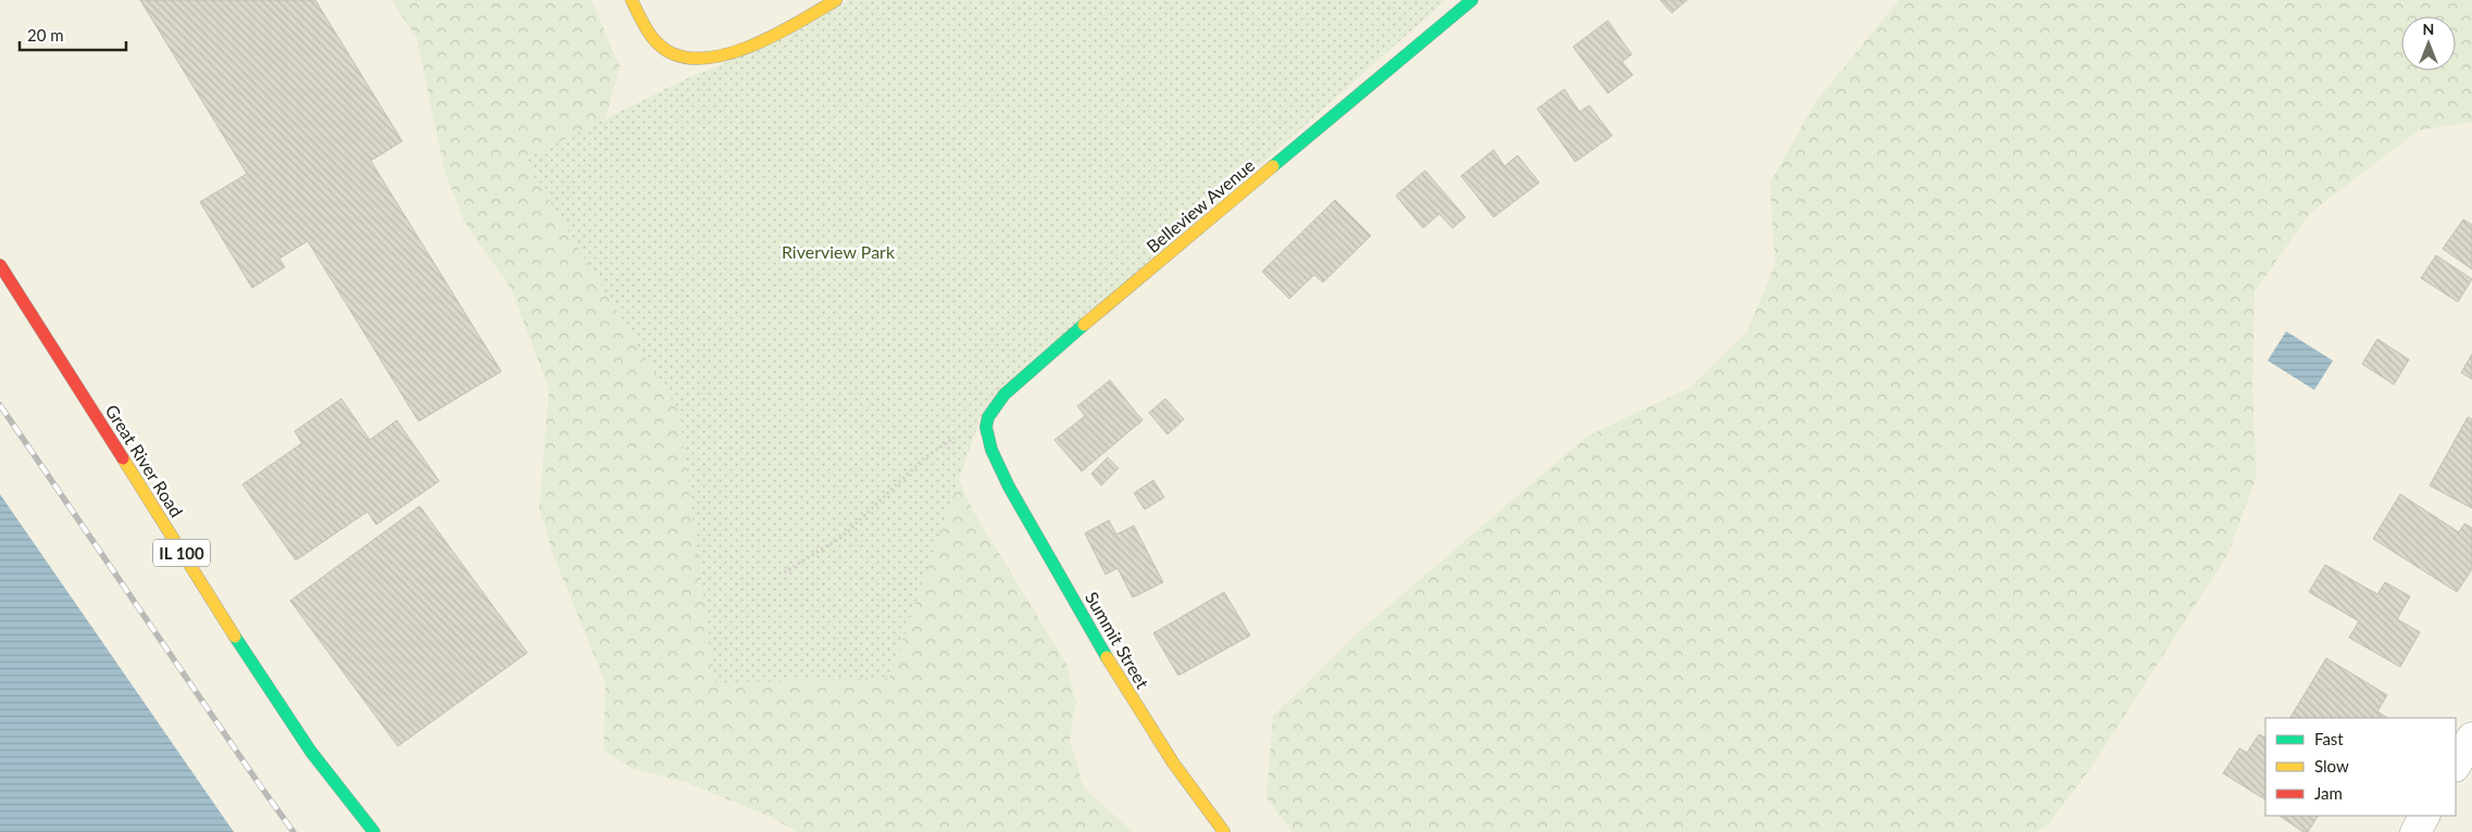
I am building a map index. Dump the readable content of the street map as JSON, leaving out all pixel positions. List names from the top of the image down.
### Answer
{
  "streets": {
    "street": [
      "Belleview Avenue",
      "Great River Road",
      "IL 100",
      "Summit Street"
    ]
  },
  "crossings": [
    ["Belleview Avenue", "Summit Street"]
  ],
  "parks": ["Riverview Park"],
  "legend": ["Fast", "Slow", "Jam"],
  "scale_bar": "20 m",
  "north": "top"
}
